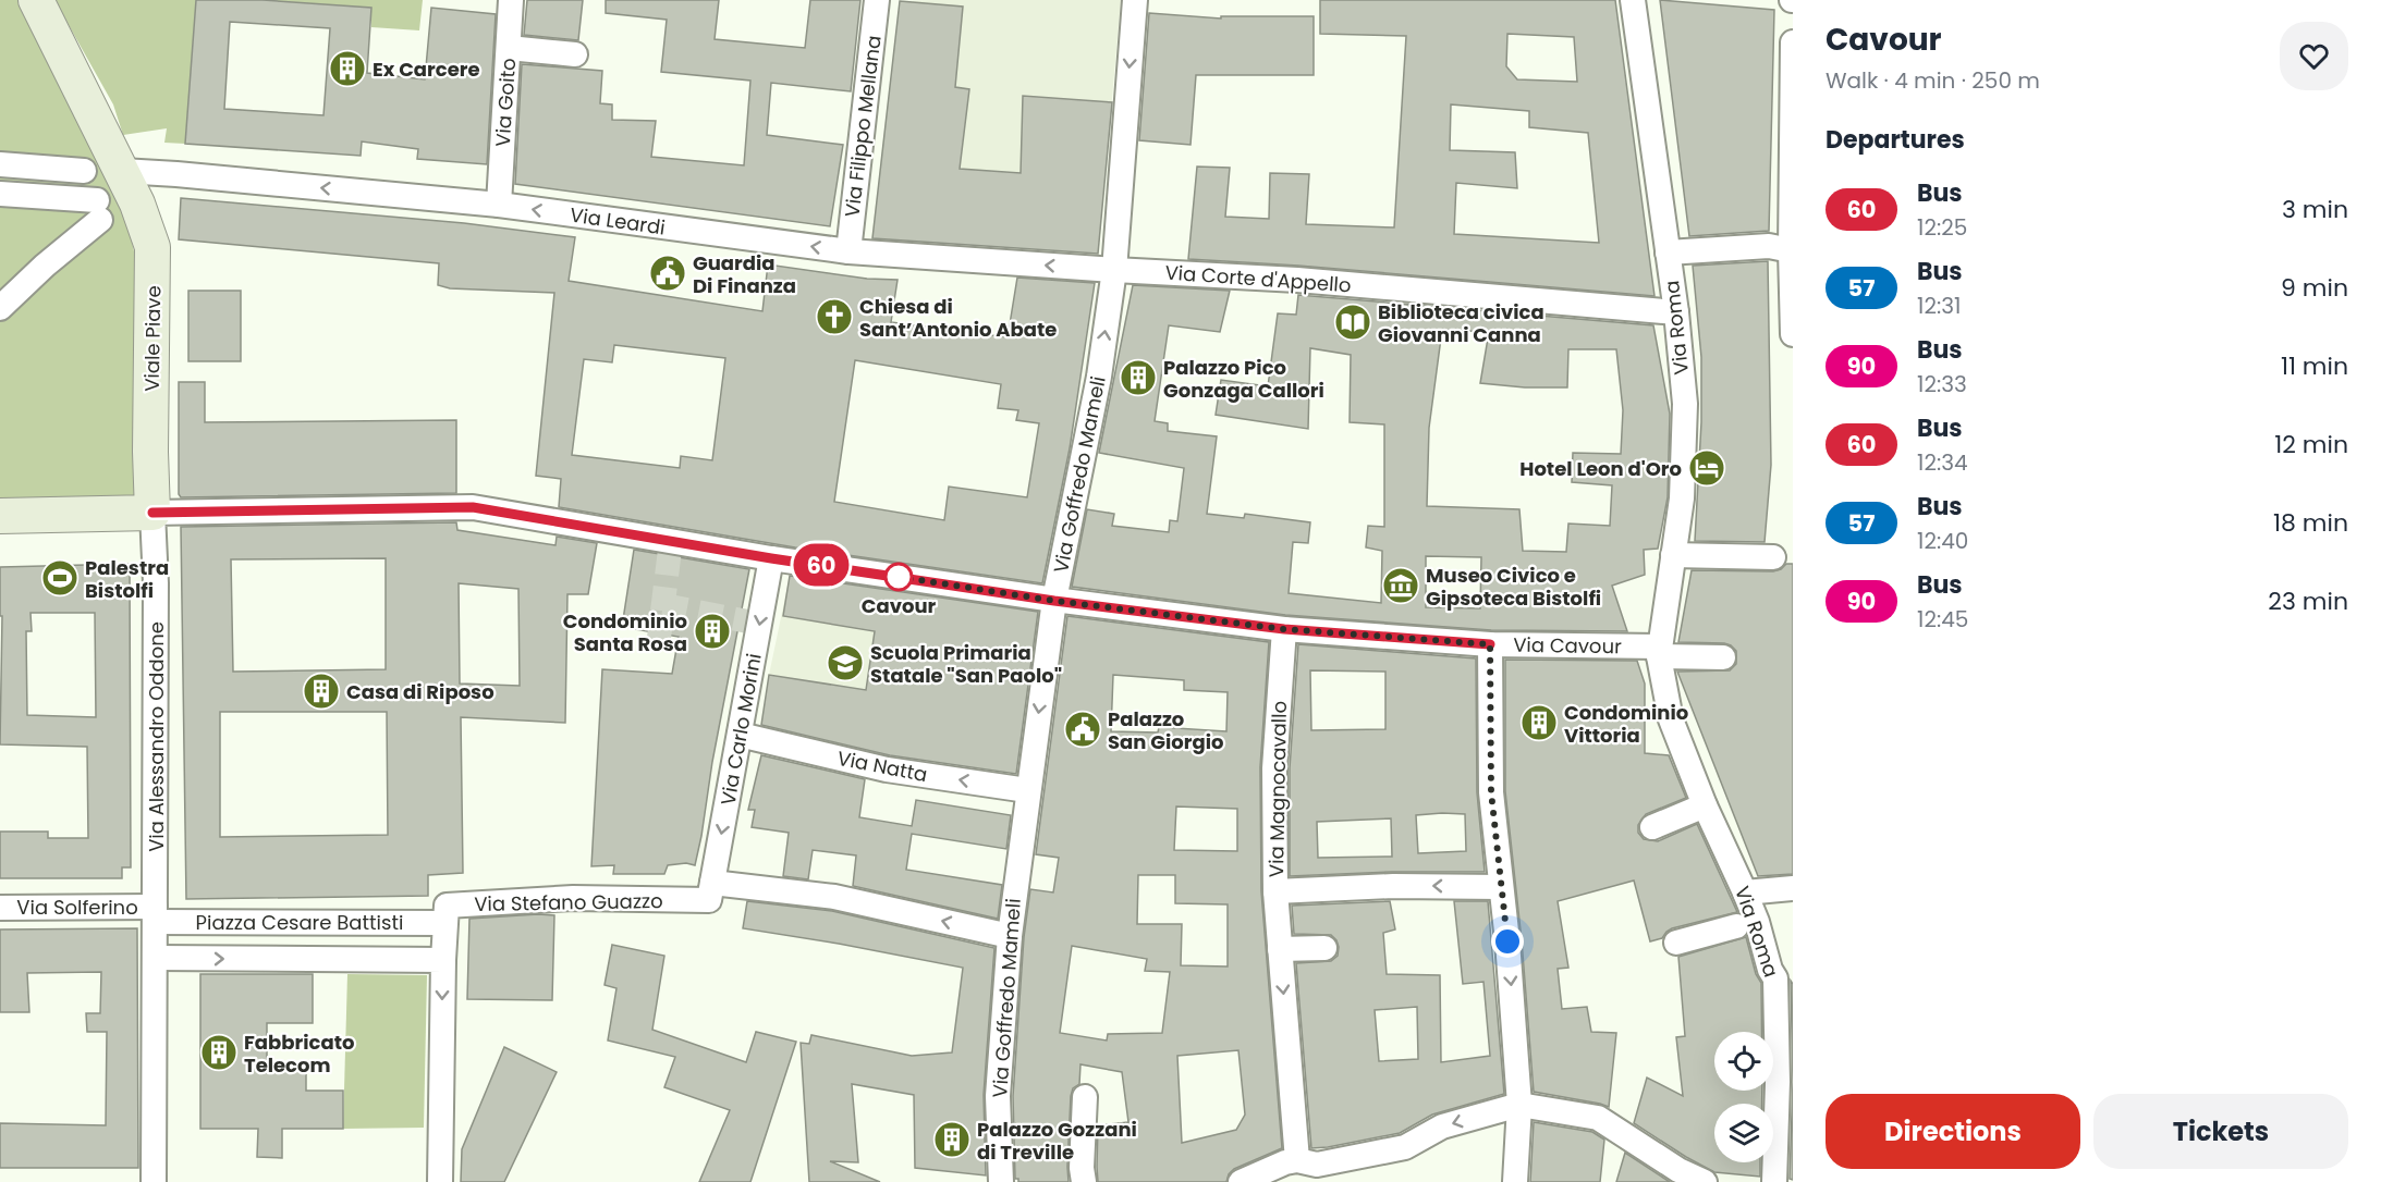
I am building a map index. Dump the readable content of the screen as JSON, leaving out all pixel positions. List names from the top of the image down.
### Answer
{
  "streets": {
    "street": [
      "Via Goito",
      "Via Filippo Mellana",
      "Via Leardi",
      "Via Corte d'Appello",
      "Via Roma",
      "Viale Piave",
      "Via Goffredo Mameli",
      "Via Cavour",
      "Via Carlo Morini",
      "Via Alessandro Oddone",
      "Via Natta",
      "Via Magnocavallo",
      "Via Stefano Guazzo",
      "Via Solferino",
      "Piazza Cesare Battisti"
    ]
  },
  "crossings": [
    ["Via Goito", "Via Leardi"],
    ["Via Filippo Mellana", "Via Leardi"],
    ["Via Leardi", "Via Corte d'Appello"],
    ["Via Leardi", "Viale Piave"],
    ["Via Leardi", "Via Goffredo Mameli"],
    ["Via Corte d'Appello", "Via Roma"],
    ["Via Corte d'Appello", "Via Goffredo Mameli"],
    ["Via Roma", "Via Cavour"],
    ["Viale Piave", "Via Cavour"],
    ["Viale Piave", "Via Alessandro Oddone"],
    ["Via Goffredo Mameli", "Via Cavour"],
    ["Via Goffredo Mameli", "Via Natta"],
    ["Via Goffredo Mameli", "Via Stefano Guazzo"],
    ["Via Cavour", "Via Carlo Morini"],
    ["Via Cavour", "Via Alessandro Oddone"],
    ["Via Cavour", "Via Magnocavallo"],
    ["Via Carlo Morini", "Via Natta"],
    ["Via Carlo Morini", "Via Stefano Guazzo"],
    ["Via Alessandro Oddone", "Via Solferino"],
    ["Via Alessandro Oddone", "Piazza Cesare Battisti"],
    ["Via Stefano Guazzo", "Piazza Cesare Battisti"],
    ["Via Solferino", "Piazza Cesare Battisti"]
  ],
  "one_way": [
    "Via Leardi",
    "Via Carlo Morini",
    "Via Natta",
    "Via Stefano Guazzo"
  ],
  "places": {
    "building": [
      "Ex Carcere",
      "Palazzo Pico Gonzaga Callori",
      "Condominio Santa Rosa",
      "Casa di Riposo",
      "Condominio Vittoria",
      "Fabbricato Telecom",
      "Palazzo Gozzani di Treville"
    ],
    "public building": ["Guardia Di Finanza", "Palazzo San Giorgio"],
    "church": ["Chiesa di Sant’Antonio Abate"],
    "library": ["Biblioteca civica Giovanni Canna"],
    "hotel": ["Hotel Leon d'Oro"],
    "other": ["Cavour"],
    "sports": ["Palestra Bistolfi"],
    "museum": ["Museo Civico e Gipsoteca Bistolfi"],
    "school or university": ["Scuola Primaria Statale \"San Paolo\""]
  },
  "lines": ["bus line 60"],
  "page": {
    "on_map": "60",
    "heading": [
      ["Cavour", "Walk · 4 min · 250 m"],
      "Departures"
    ],
    "list": [
      {
        "mark": "60",
        "name": "Bus",
        "note": "12:25",
        "value": "3 min"
      },
      {
        "mark": "57",
        "name": "Bus",
        "note": "12:31",
        "value": "9 min"
      },
      {
        "mark": "90",
        "name": "Bus",
        "note": "12:33",
        "value": "11 min"
      },
      {
        "mark": "60",
        "name": "Bus",
        "note": "12:34",
        "value": "12 min"
      },
      {
        "mark": "57",
        "name": "Bus",
        "note": "12:40",
        "value": "18 min"
      },
      {
        "mark": "90",
        "name": "Bus",
        "note": "12:45",
        "value": "23 min"
      }
    ],
    "buttons": ["Directions", "Tickets"]
  }
}
